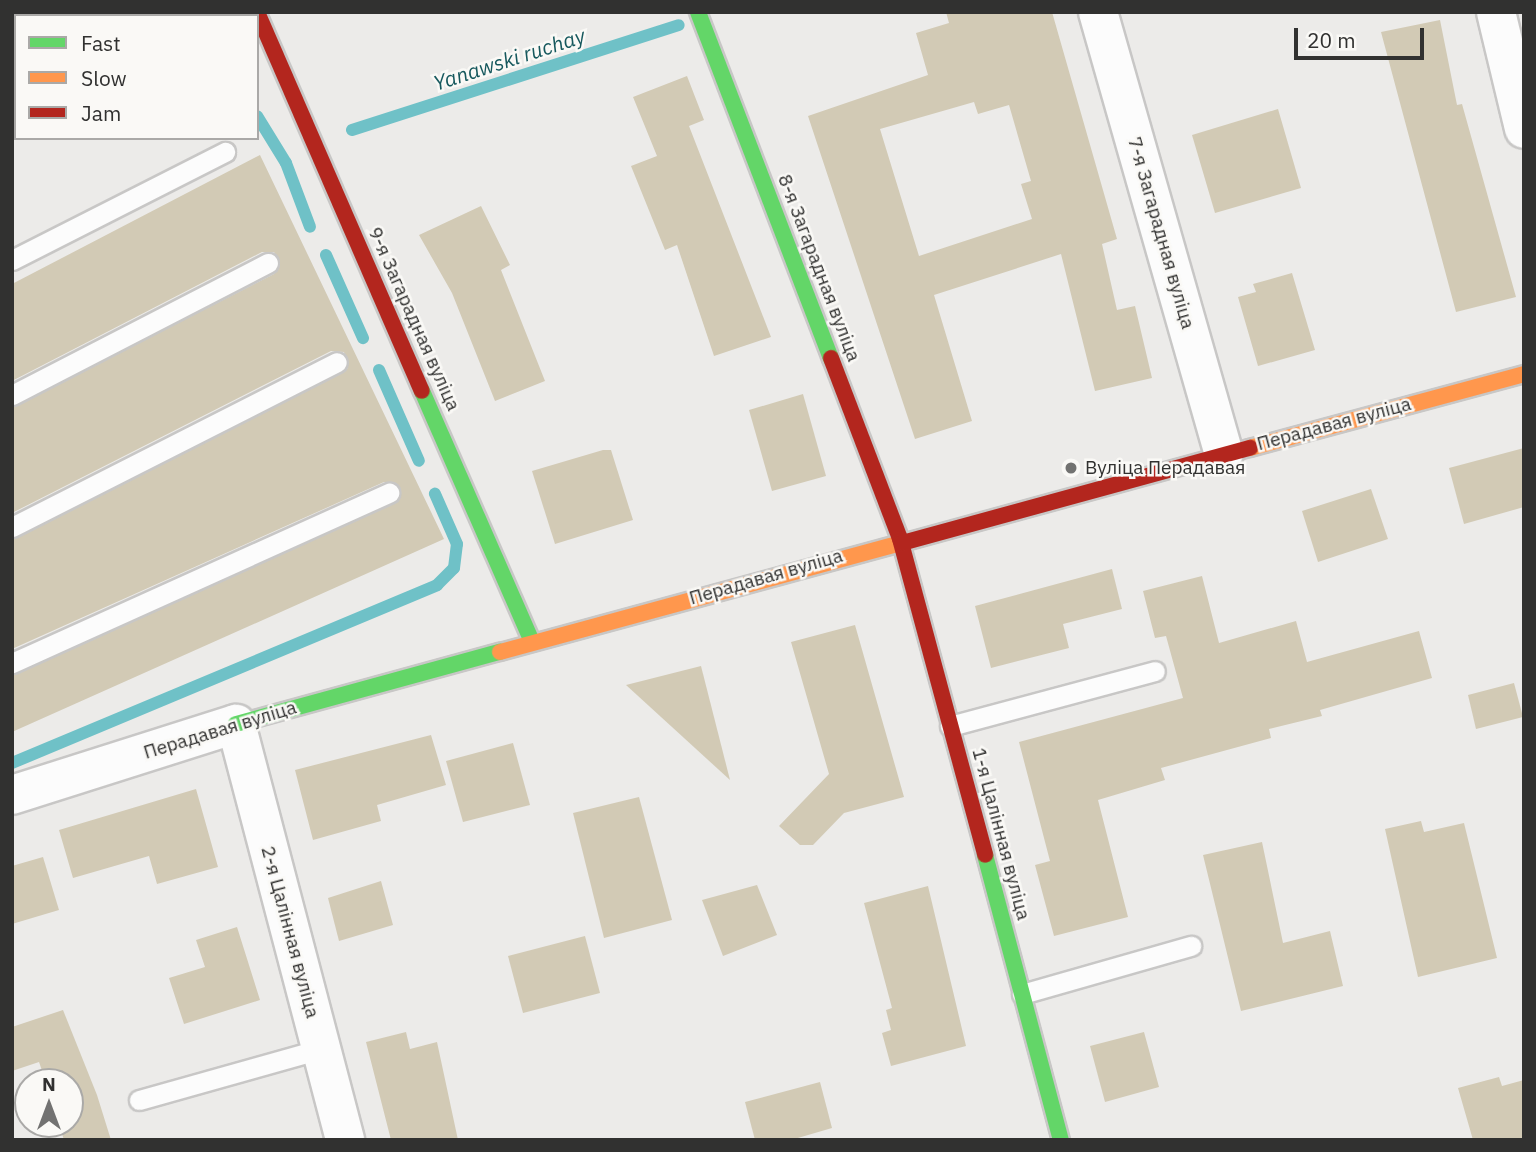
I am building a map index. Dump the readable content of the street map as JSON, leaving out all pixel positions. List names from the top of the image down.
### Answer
{
  "streets": {
    "street": [
      "7-я Загарадная вуліца",
      "8-я Загарадная вуліца",
      "9-я Загарадная вуліца",
      "Перадавая вуліца",
      "1-я Цалінная вуліца",
      "2-я Цалінная вуліца"
    ]
  },
  "crossings": [
    ["7-я Загарадная вуліца", "Перадавая вуліца"],
    ["8-я Загарадная вуліца", "Перадавая вуліца"],
    ["8-я Загарадная вуліца", "1-я Цалінная вуліца"],
    ["9-я Загарадная вуліца", "Перадавая вуліца"],
    ["Перадавая вуліца", "1-я Цалінная вуліца"],
    ["Перадавая вуліца", "2-я Цалінная вуліца"]
  ],
  "water": ["Yanawski ruchay"],
  "places": ["Вуліца Перадавая"],
  "legend": ["Fast", "Slow", "Jam"],
  "scale_bar": "20 m",
  "north": "top"
}
